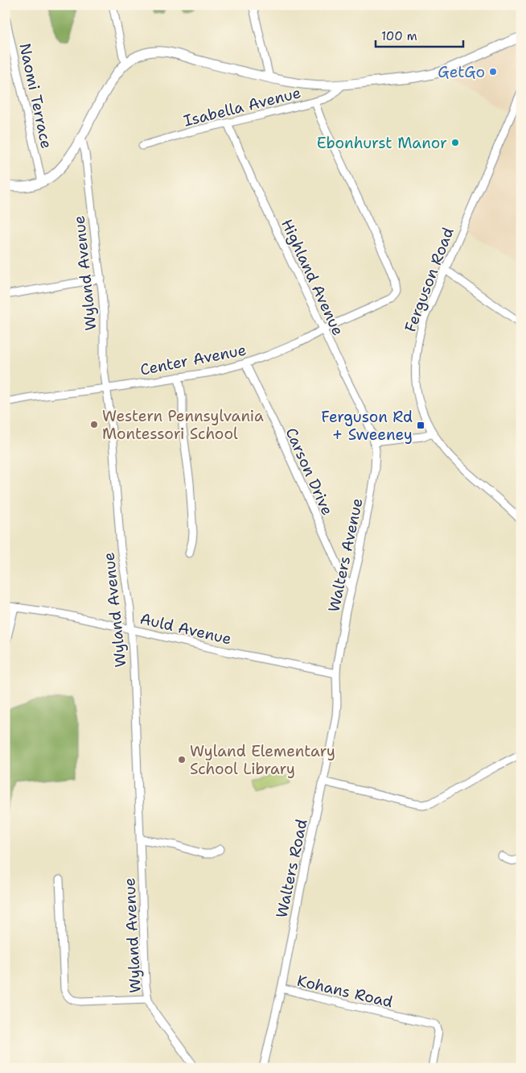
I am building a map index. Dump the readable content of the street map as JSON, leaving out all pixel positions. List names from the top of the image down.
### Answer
{
  "streets": {
    "street": [
      "Naomi Terrace",
      "Isabella Avenue",
      "Wyland Avenue",
      "Highland Avenue",
      "Ferguson Road",
      "Center Avenue",
      "Carson Drive",
      "Walters Avenue",
      "Auld Avenue",
      "Walters Road",
      "Kohans Road"
    ]
  },
  "crossings": [
    ["Isabella Avenue", "Highland Avenue"],
    ["Isabella Avenue", "Center Avenue"],
    ["Wyland Avenue", "Center Avenue"],
    ["Wyland Avenue", "Auld Avenue"],
    ["Highland Avenue", "Center Avenue"],
    ["Highland Avenue", "Walters Avenue"],
    ["Center Avenue", "Carson Drive"],
    ["Carson Drive", "Walters Avenue"],
    ["Walters Avenue", "Auld Avenue"],
    ["Walters Avenue", "Walters Road"],
    ["Auld Avenue", "Walters Road"],
    ["Walters Road", "Kohans Road"]
  ],
  "places": {
    "other": [
      "GetGo",
      "Ebonhurst Manor",
      "Western Pennsylvania Montessori School",
      "Wyland Elementary School Library"
    ],
    "transit": ["Ferguson Rd + Sweeney"]
  },
  "scale_bar": "100 m"
}
